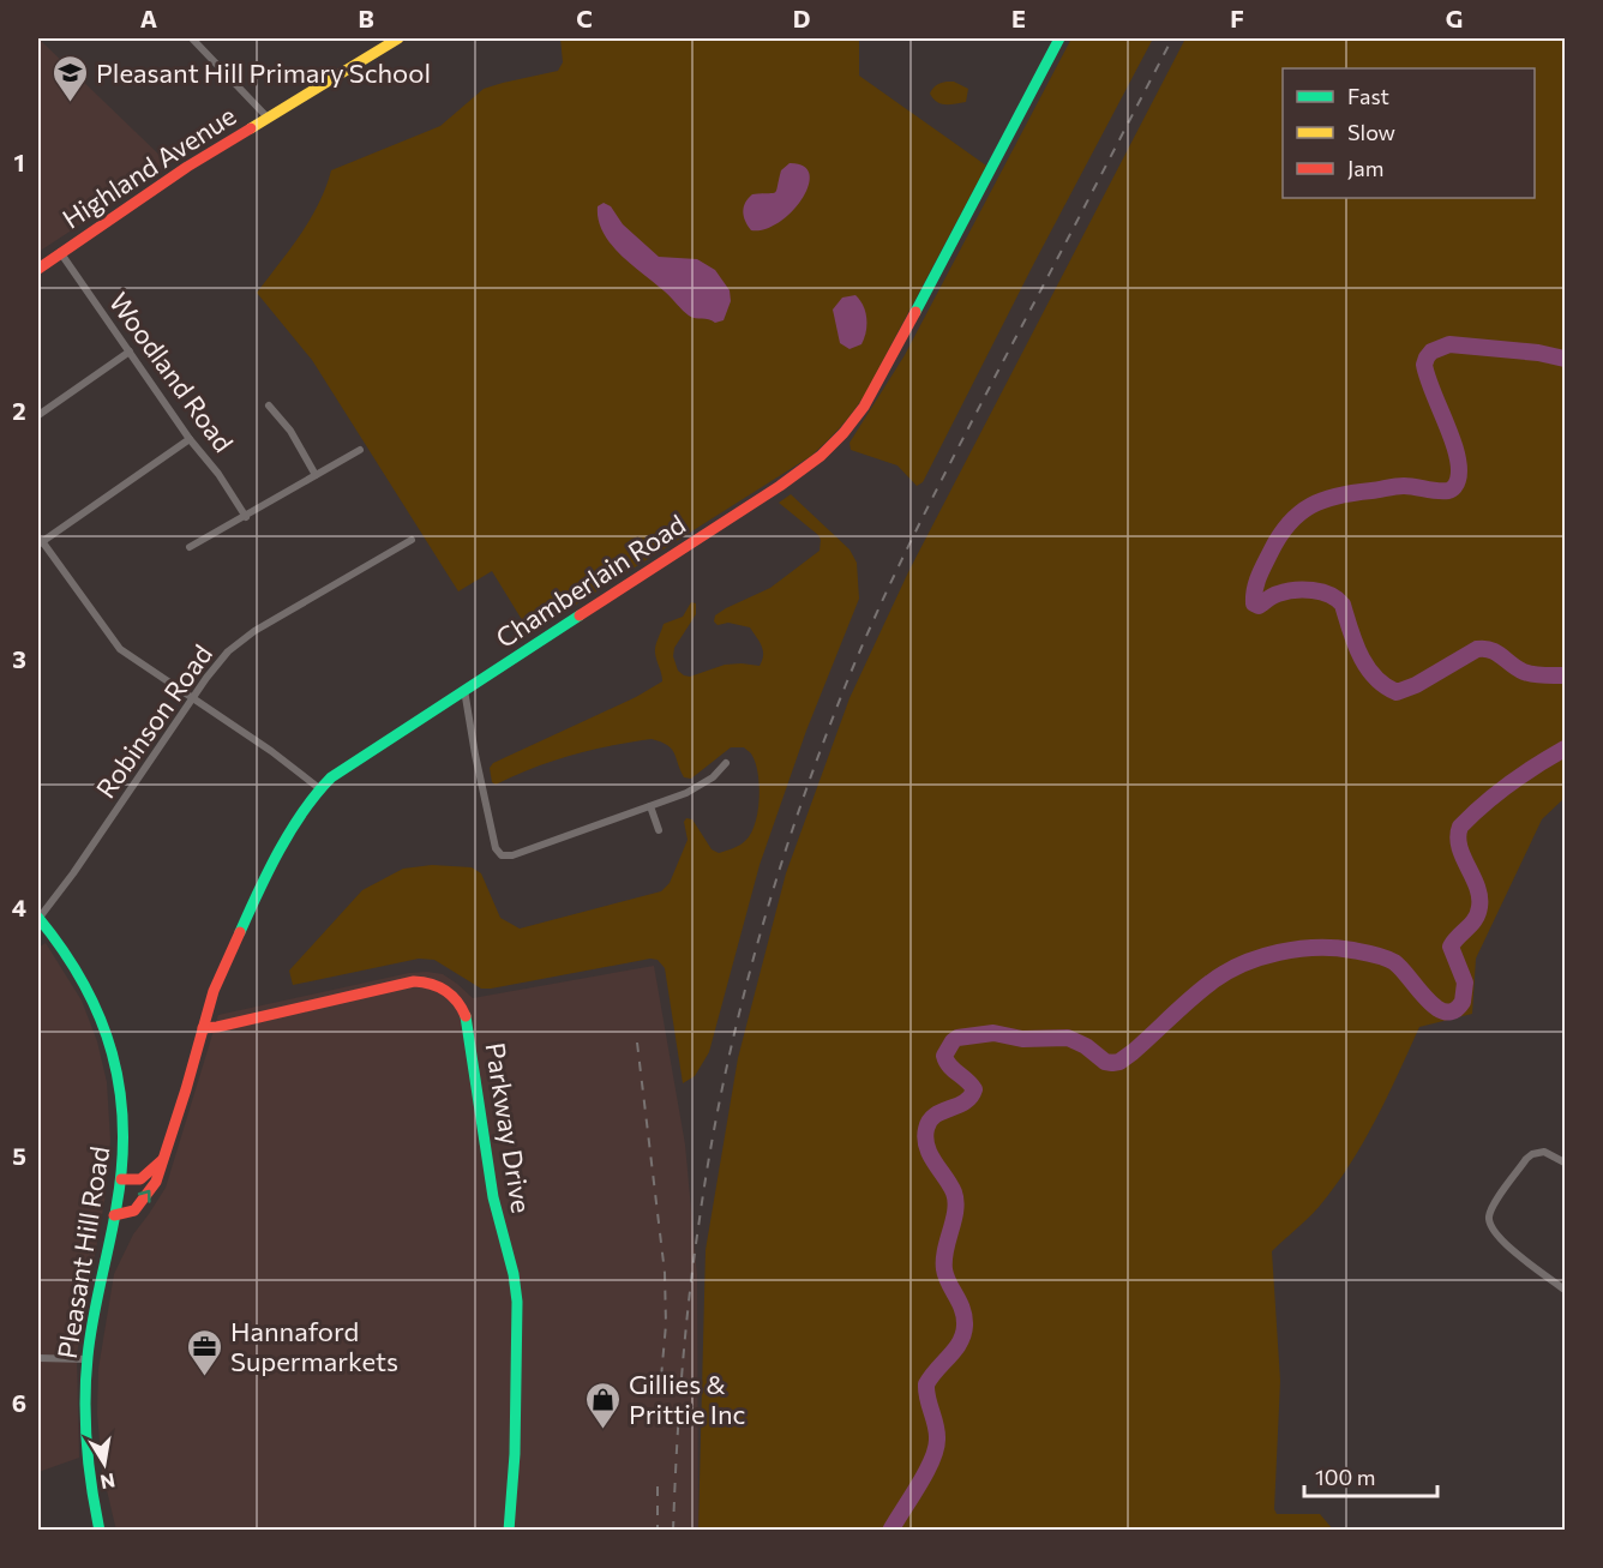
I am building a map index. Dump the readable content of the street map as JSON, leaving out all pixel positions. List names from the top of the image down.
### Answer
{
  "streets": {
    "street": [
      "Highland Avenue",
      "Woodland Road",
      "Chamberlain Road",
      "Robinson Road",
      "Parkway Drive",
      "Pleasant Hill Road"
    ]
  },
  "crossings": [
    ["Highland Avenue", "Woodland Road"],
    ["Chamberlain Road", "Parkway Drive"],
    ["Chamberlain Road", "Pleasant Hill Road"],
    ["Robinson Road", "Pleasant Hill Road"]
  ],
  "places": {
    "school or university": ["Pleasant Hill Primary School"],
    "office": ["Hannaford Supermarkets"],
    "shop": ["Gillies & Prittie Inc"]
  },
  "legend": ["Fast", "Slow", "Jam"],
  "scale_bar": "100 m",
  "north": "bottom",
  "grid": {
    "columns": [
      "A",
      "B",
      "C",
      "D",
      "E",
      "F",
      "G"
    ],
    "rows": [
      "1",
      "2",
      "3",
      "4",
      "5",
      "6"
    ]
  }
}
